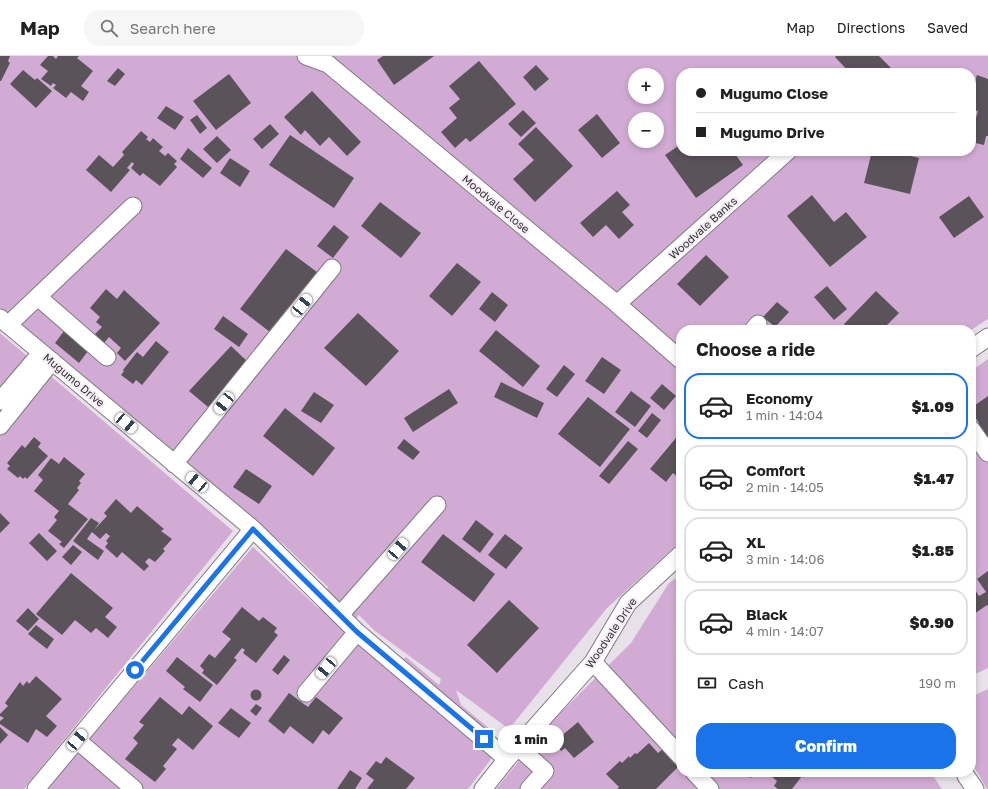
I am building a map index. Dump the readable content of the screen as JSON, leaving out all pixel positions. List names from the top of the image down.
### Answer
{
  "streets": {
    "street": [
      "Moodvale Close",
      "Woodvale Banks",
      "Mugumo Drive",
      "Woodvale Drive"
    ]
  },
  "crossings": [
    ["Moodvale Close", "Woodvale Banks"],
    ["Mugumo Drive", "Woodvale Drive"]
  ],
  "page": {
    "header": "Map",
    "search": "Search here",
    "nav": ["Map", "Directions", "Saved"],
    "map_buttons": ["+", "−"],
    "banner": ["Mugumo Close", "Mugumo Drive"],
    "heading": "Choose a ride",
    "list": [
      {
        "name": "Economy",
        "note": "1 min · 14:04",
        "value": "$1.09"
      },
      {
        "name": "Comfort",
        "note": "2 min · 14:05",
        "value": "$1.47"
      },
      {
        "name": "XL",
        "note": "3 min · 14:06",
        "value": "$1.85"
      },
      {
        "name": "Black",
        "note": "4 min · 14:07",
        "value": "$0.90"
      }
    ],
    "pay": ["Cash", "190 m"],
    "buttons": "Confirm",
    "bubble": "1 min"
  }
}
